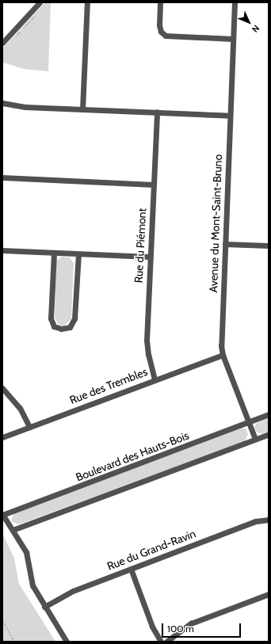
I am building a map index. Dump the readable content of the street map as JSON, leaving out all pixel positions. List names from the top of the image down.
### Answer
{
  "streets": {
    "street": [
      "Avenue du Mont-Saint-Bruno",
      "Rue du Piémont",
      "Rue des Trembles",
      "Boulevard des Hauts-Bois",
      "Rue du Grand-Ravin"
    ]
  },
  "crossings": [
    ["Avenue du Mont-Saint-Bruno", "Rue des Trembles"],
    ["Avenue du Mont-Saint-Bruno", "Boulevard des Hauts-Bois"],
    ["Rue du Piémont", "Rue des Trembles"]
  ],
  "scale_bar": "100 m",
  "north": "bottom right"
}
